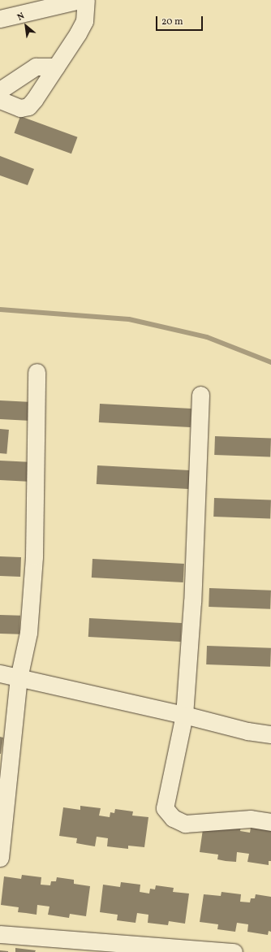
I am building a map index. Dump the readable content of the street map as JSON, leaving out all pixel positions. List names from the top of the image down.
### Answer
{
  "scale_bar": "20 m",
  "north": "top left"
}
